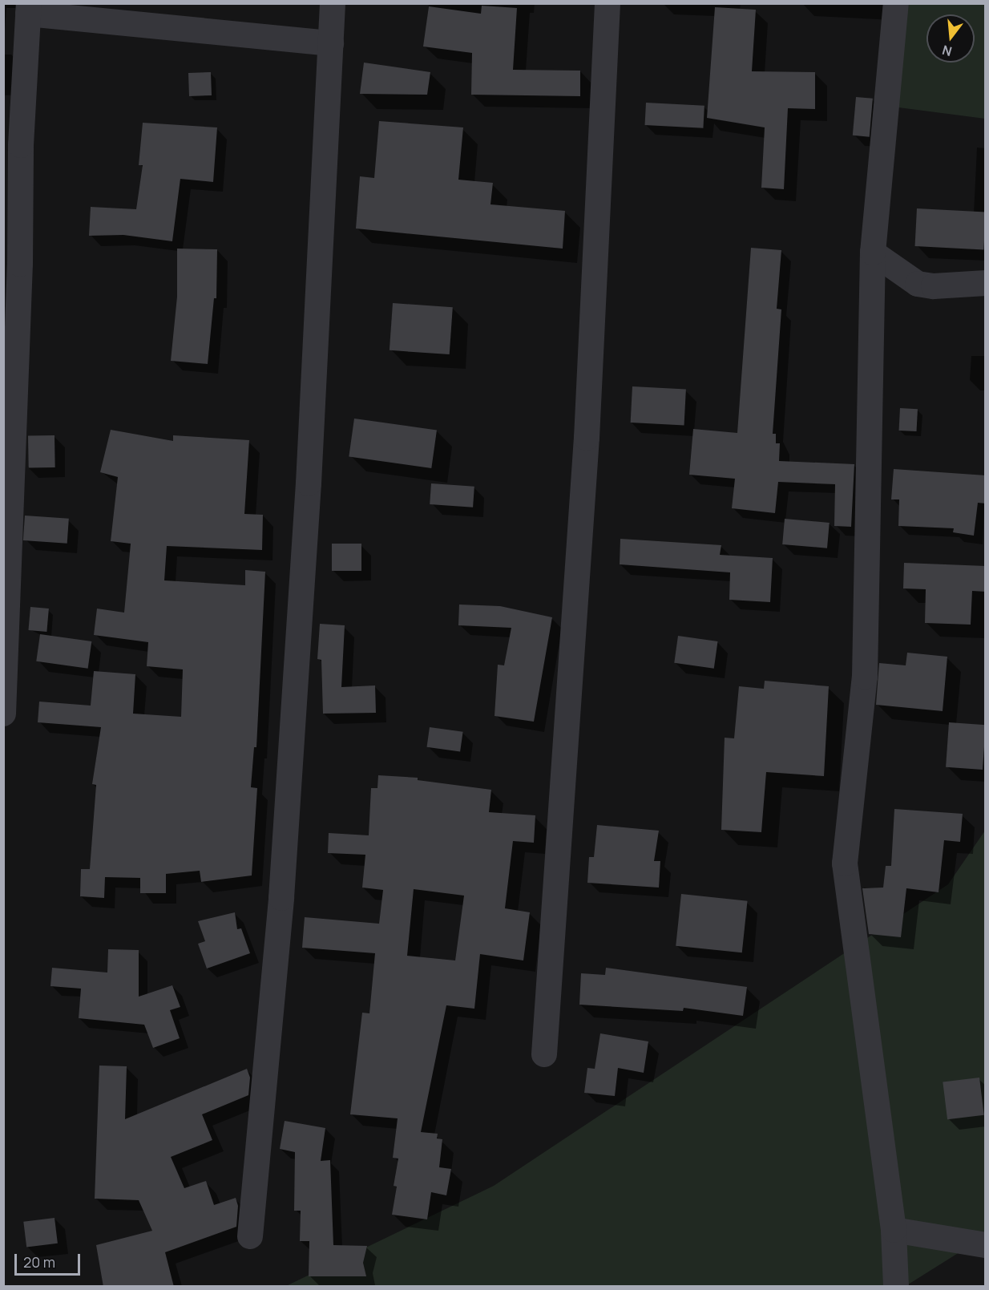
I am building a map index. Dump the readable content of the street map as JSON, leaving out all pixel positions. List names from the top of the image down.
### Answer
{
  "scale_bar": "20 m",
  "north": "bottom"
}
